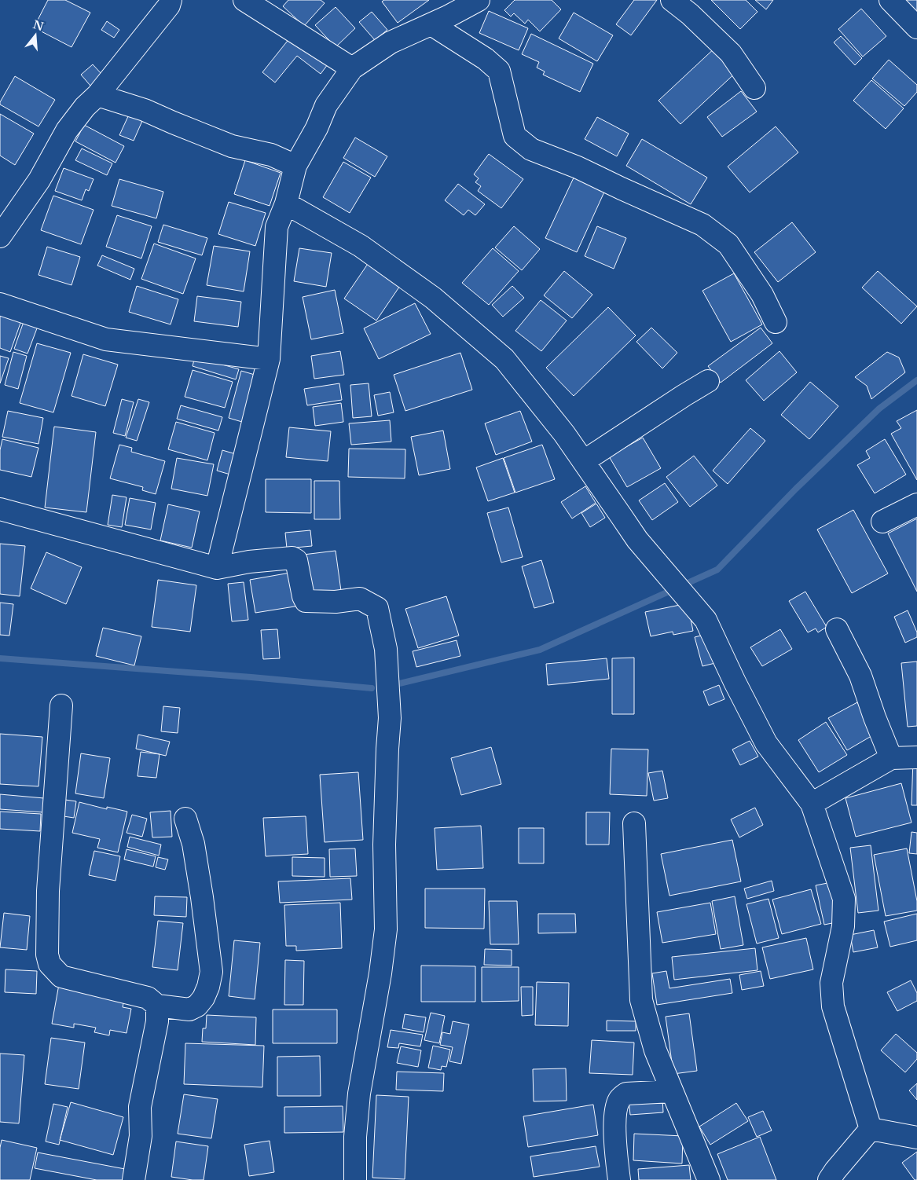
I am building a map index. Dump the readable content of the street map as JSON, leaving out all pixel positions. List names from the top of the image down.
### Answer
{
  "north": "top"
}
